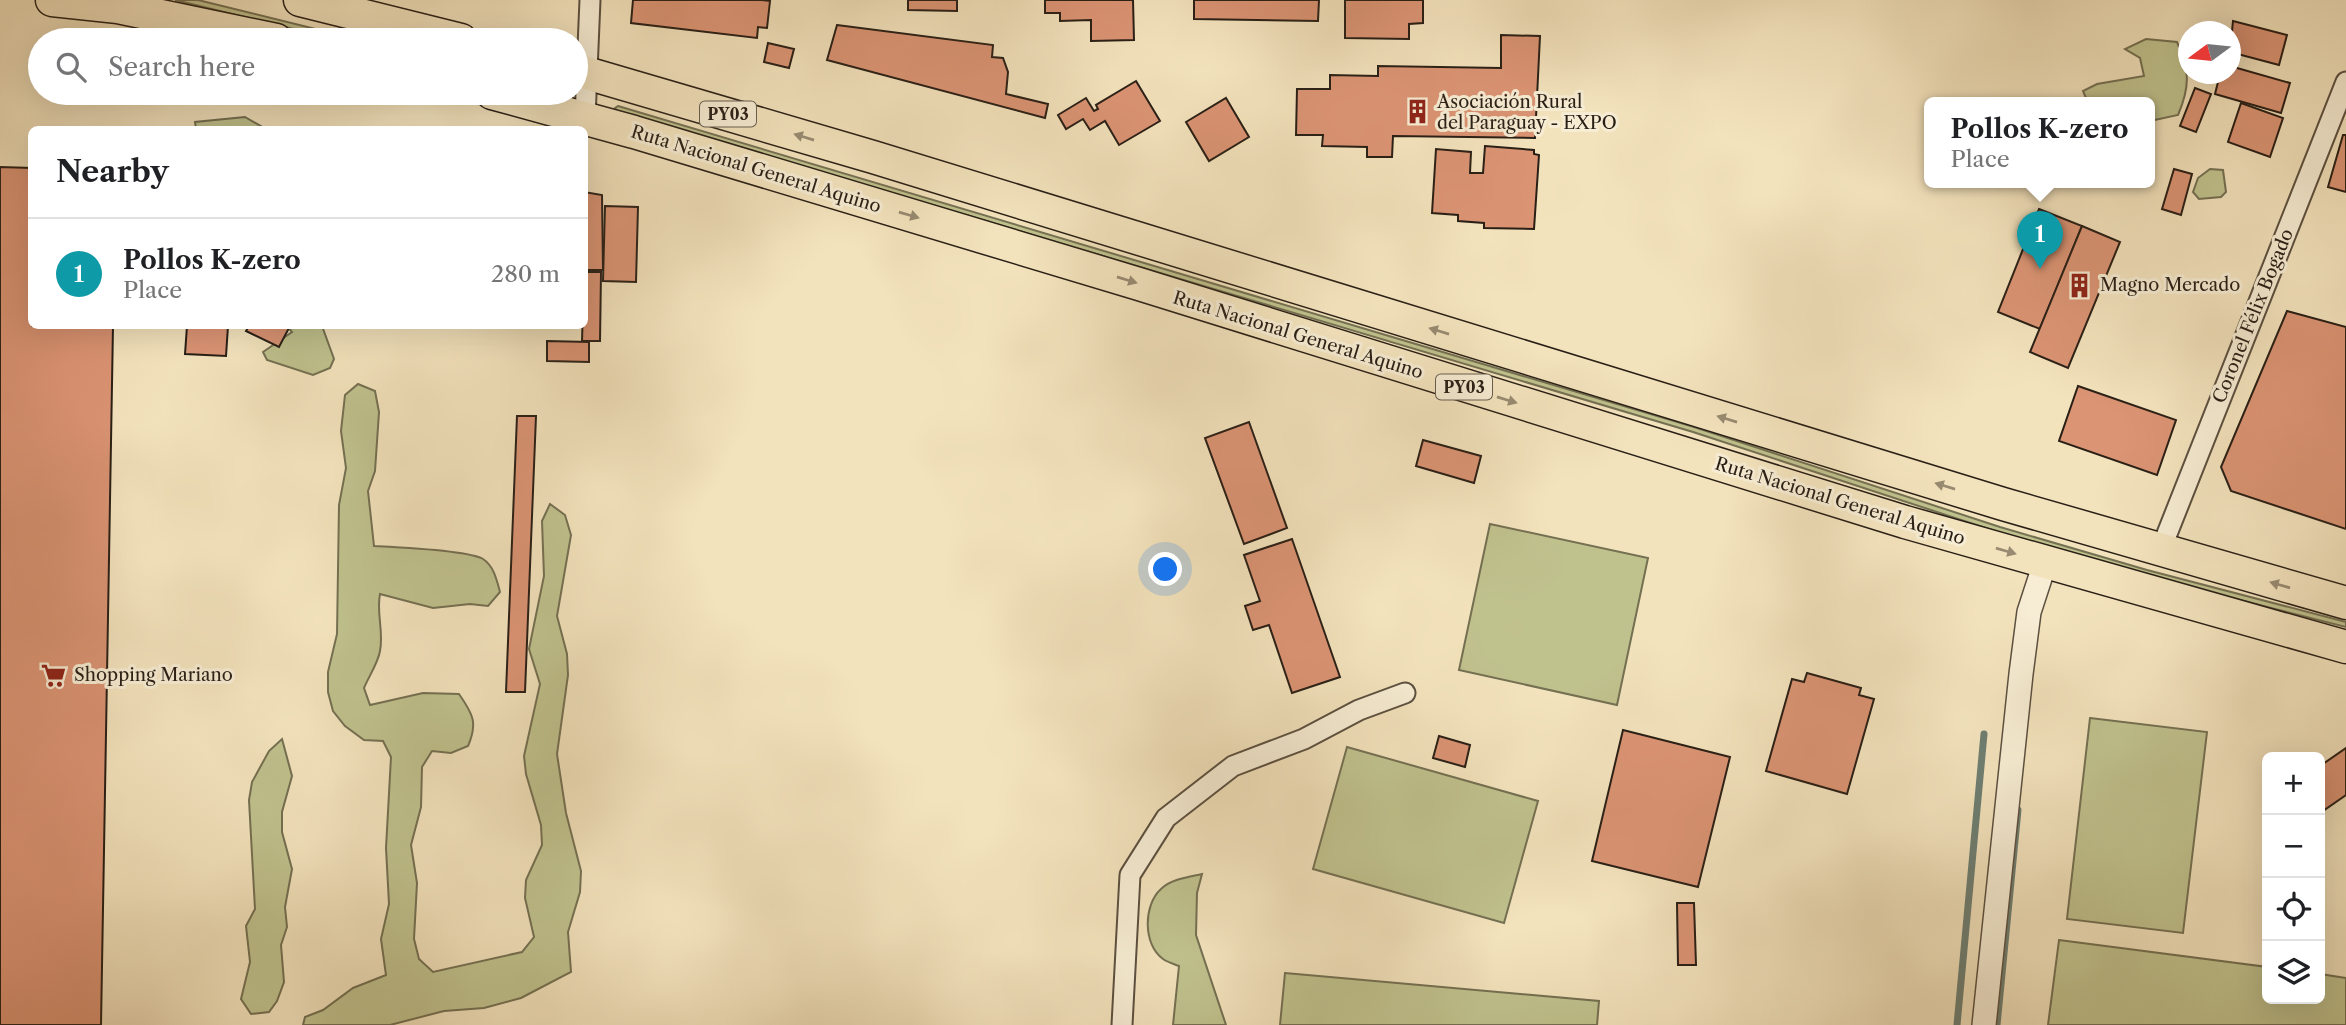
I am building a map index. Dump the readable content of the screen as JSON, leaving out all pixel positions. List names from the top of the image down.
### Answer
{
  "streets": {
    "highway": ["PY03", "Ruta Nacional General Aquino"],
    "street": ["Coronel Félix Bogado"]
  },
  "crossings": [
    ["PY03", "Coronel Félix Bogado"]
  ],
  "places": {
    "building": ["Asociación Rural del Paraguay - EXPO", "Magno Mercado"],
    "supermarket": ["Shopping Mariano"]
  },
  "north": "left",
  "page": {
    "search": "Search here",
    "popup": ["Pollos K-zero", "Place"],
    "heading": "Nearby",
    "pins": "1",
    "list": [
      {
        "mark": "1",
        "name": "Pollos K-zero",
        "note": "Place",
        "value": "280 m"
      }
    ],
    "map_buttons": ["+", "−"]
  }
}
